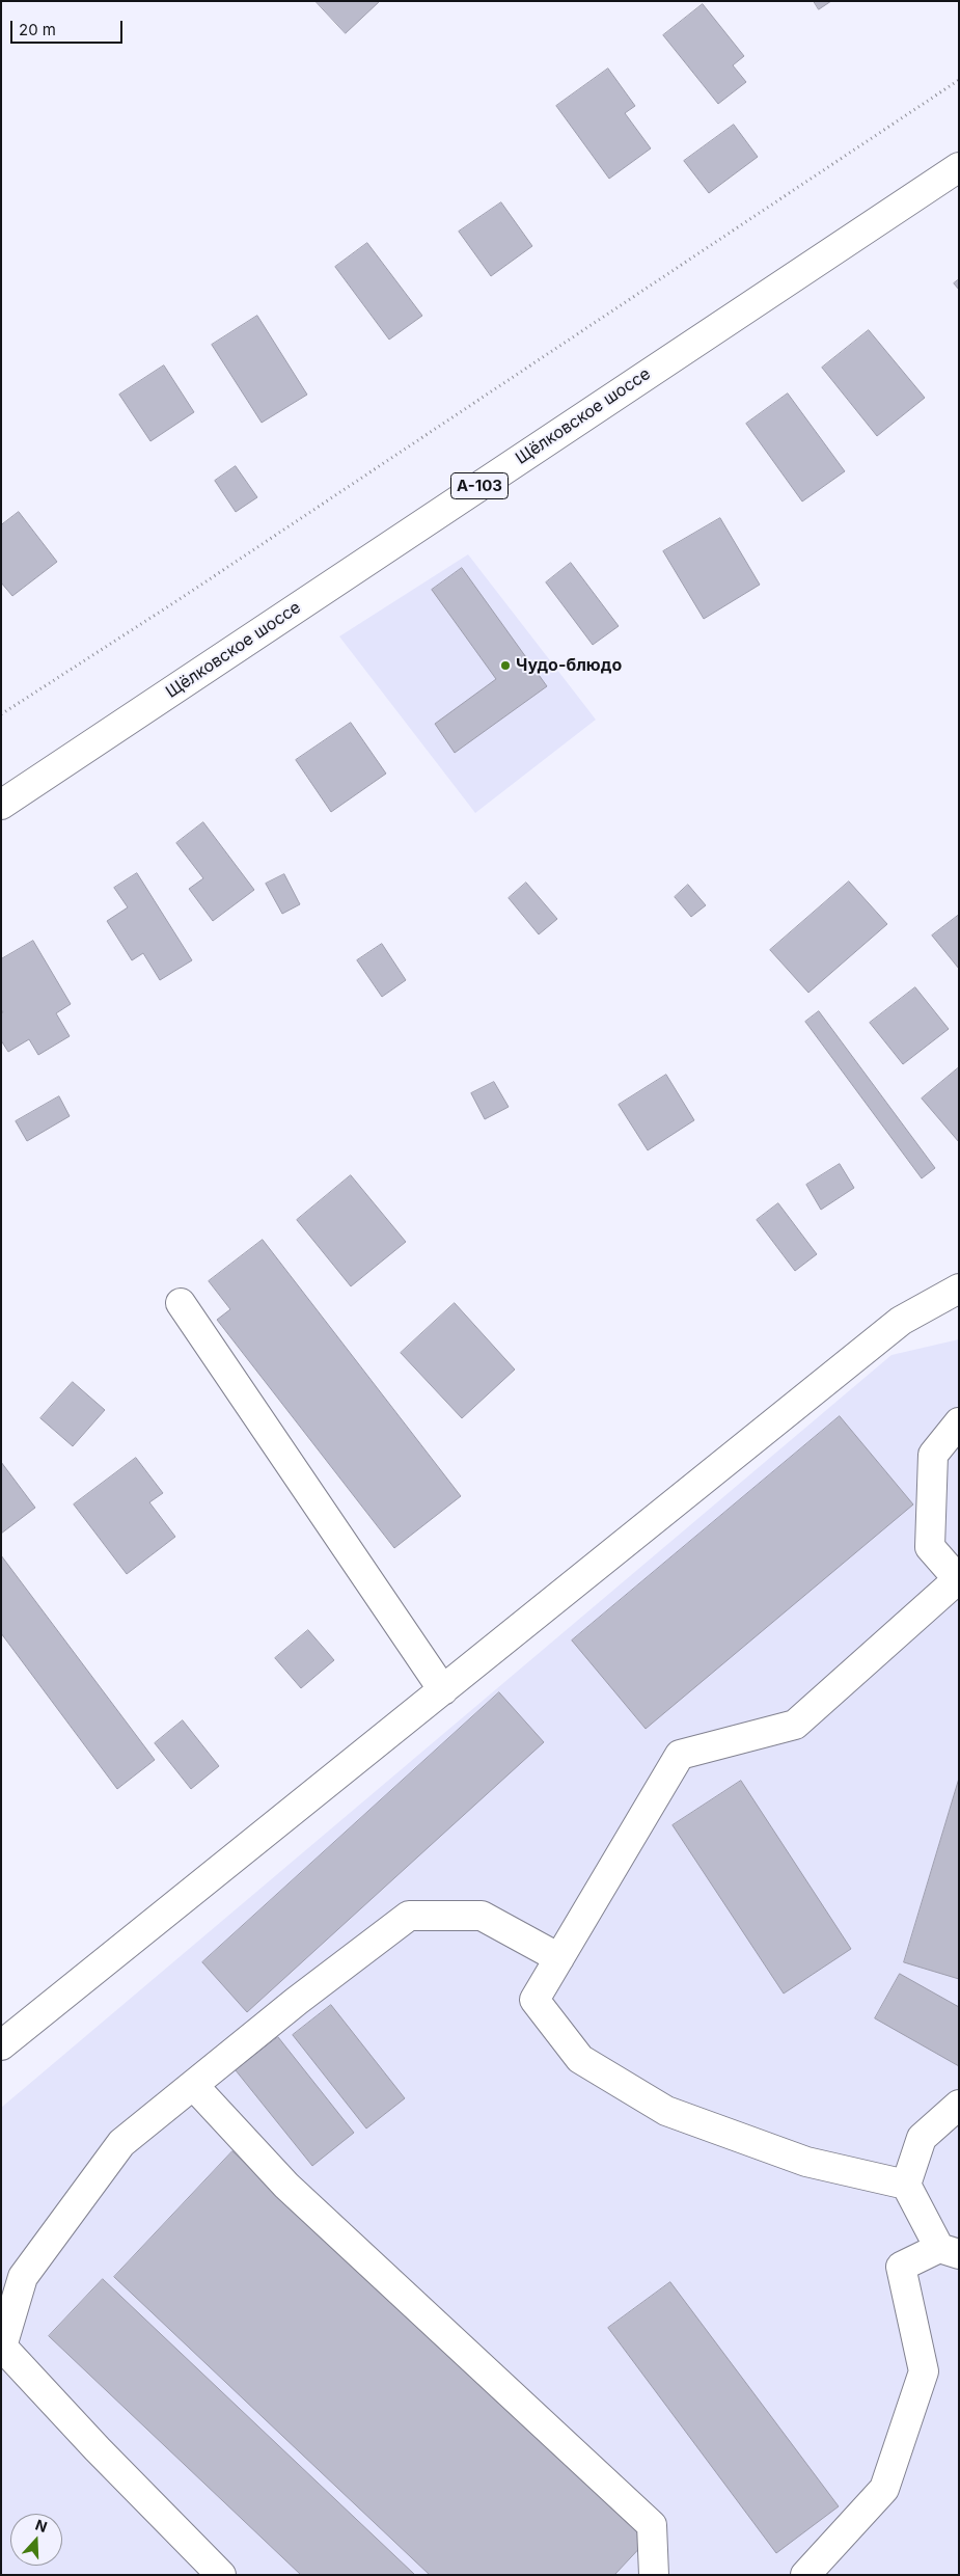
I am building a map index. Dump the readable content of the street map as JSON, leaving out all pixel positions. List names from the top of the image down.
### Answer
{
  "streets": {
    "main road": ["Щёлковское шоссе", "А-103"]
  },
  "places": ["Чудо-блюдо"],
  "scale_bar": "20 m",
  "north": "top"
}
